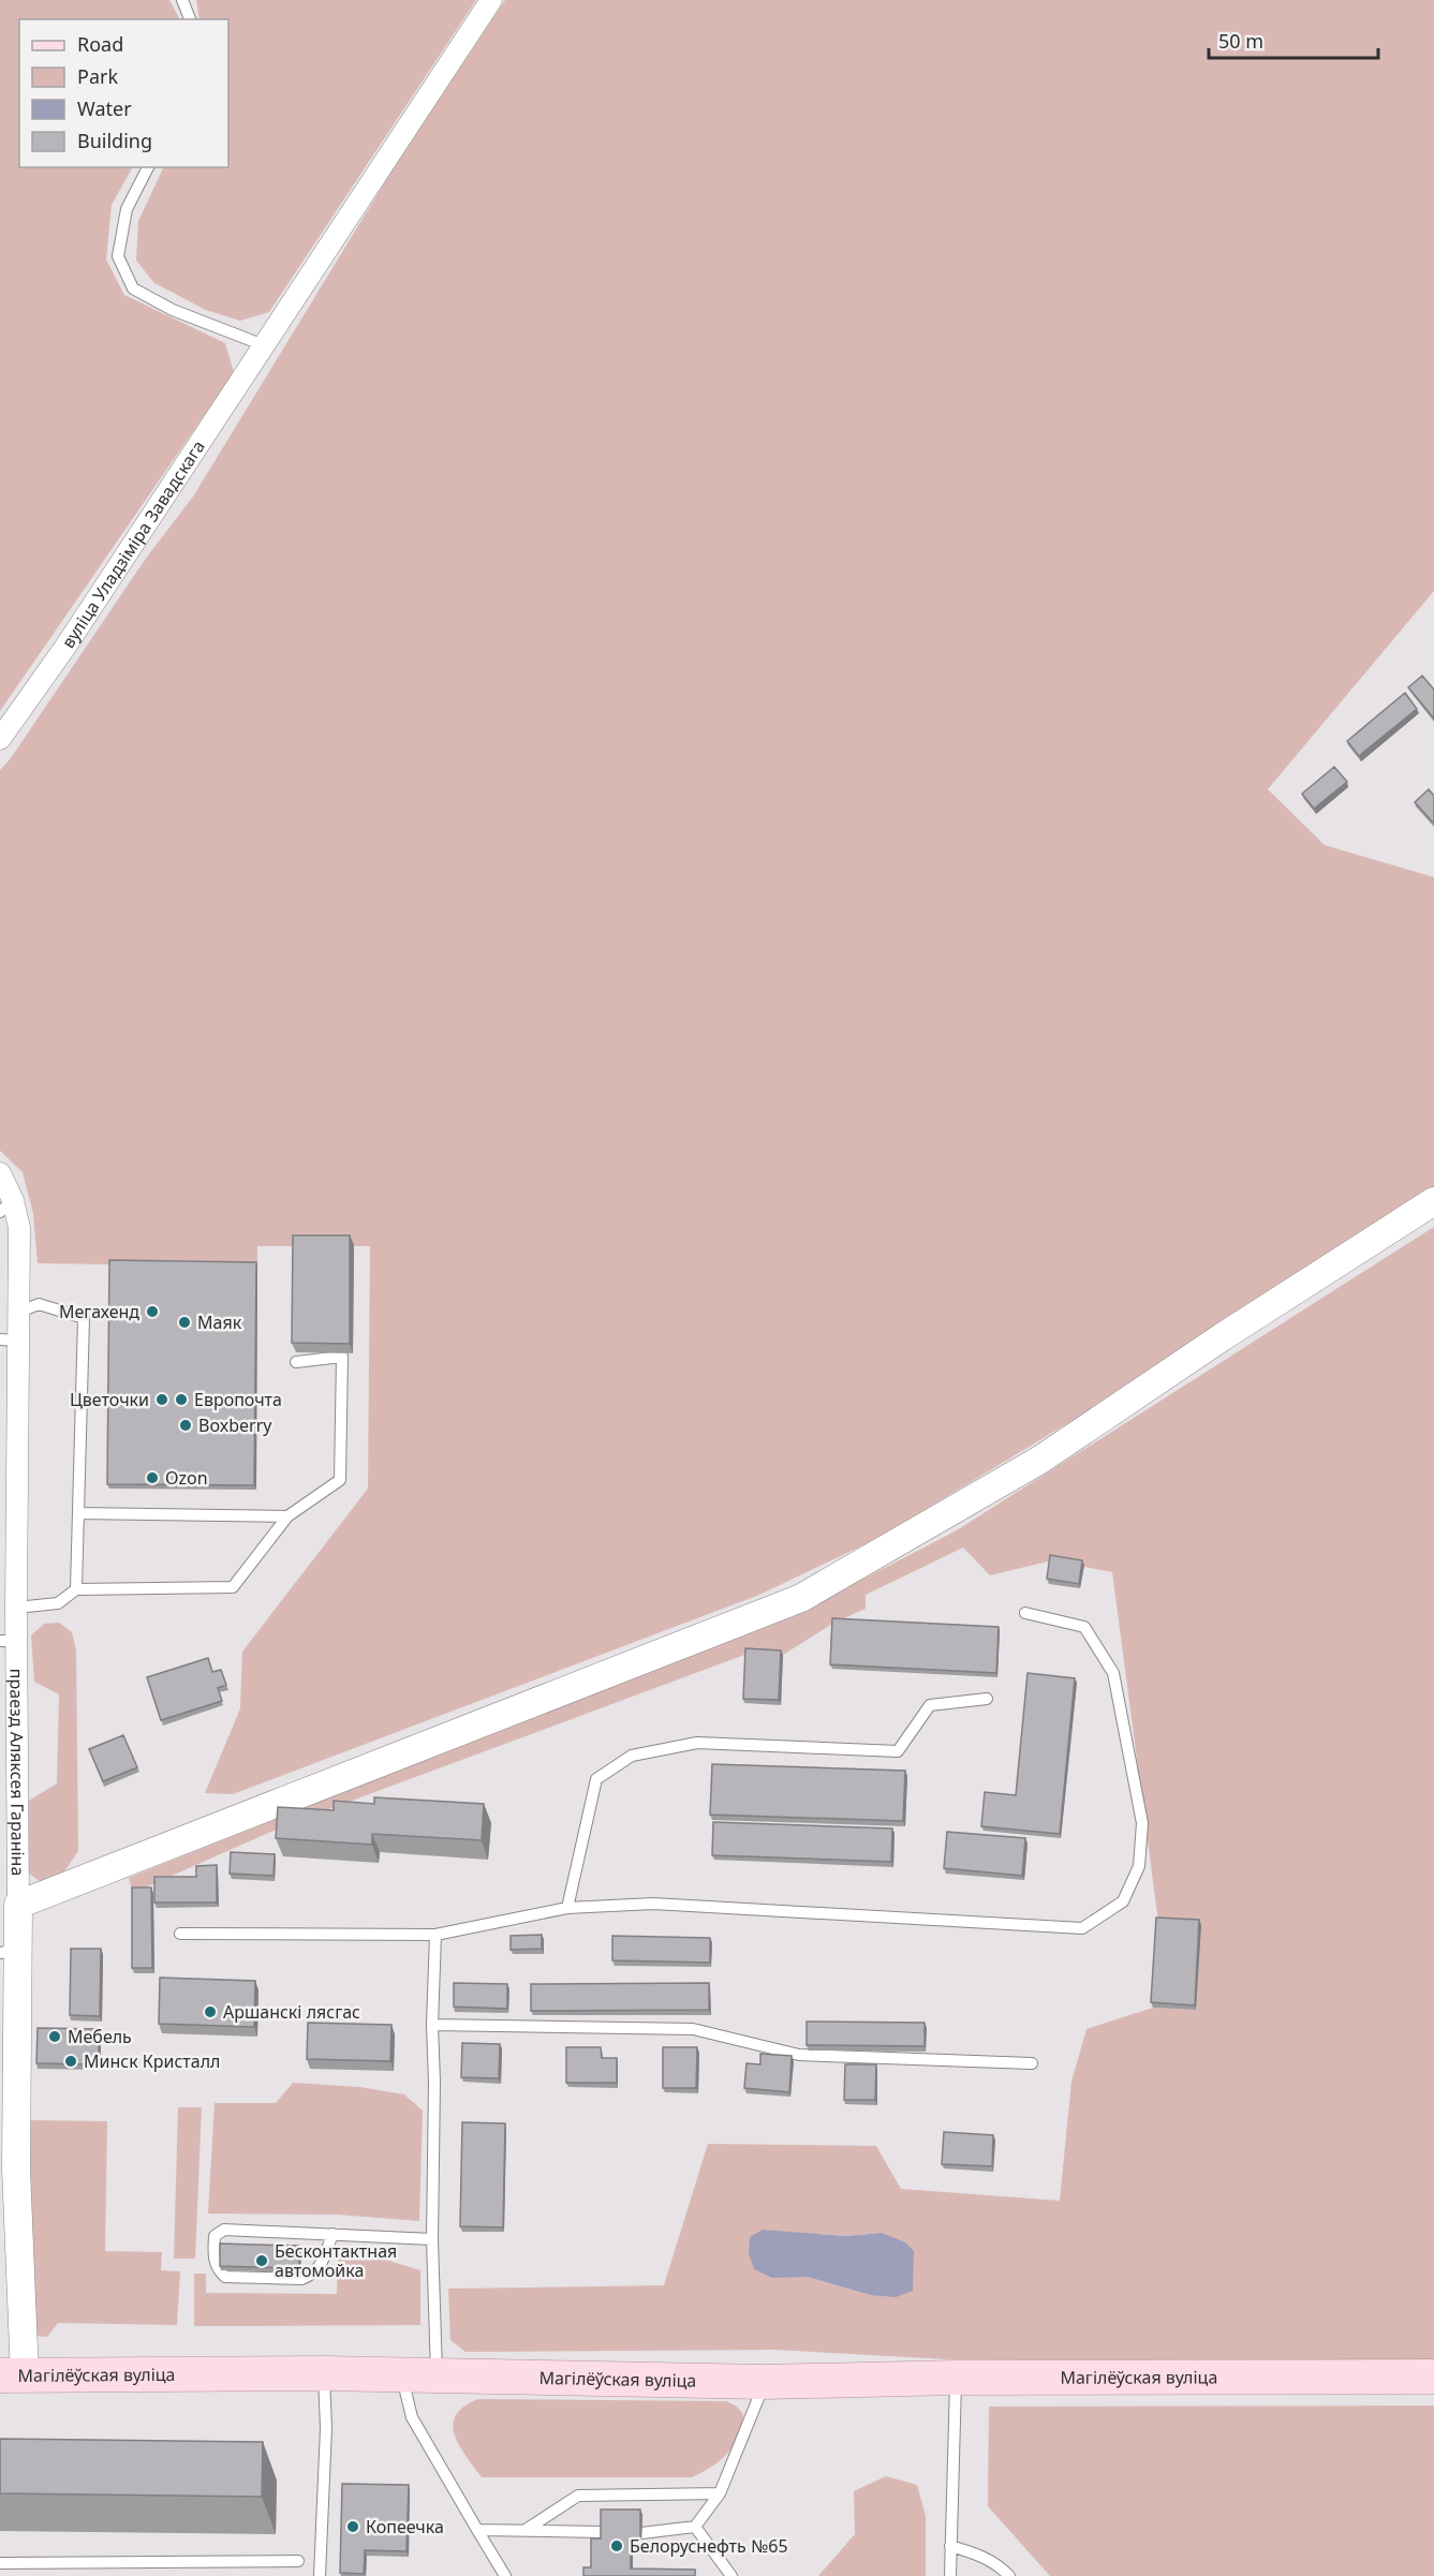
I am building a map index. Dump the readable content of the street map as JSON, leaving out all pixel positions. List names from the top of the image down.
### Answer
{
  "streets": {
    "main road": ["Магілёўская вуліца"],
    "street": ["вуліца Уладзіміра Завадскага", "праезд Аляксея Гараніна"]
  },
  "crossings": [
    ["праезд Аляксея Гараніна", "Магілёўская вуліца"]
  ],
  "places": [
    "Мегахенд",
    "Маяк",
    "Цветочки",
    "Европочта",
    "Boxberry",
    "Ozon",
    "Аршанскі лясгас",
    "Мебель",
    "Минск Кристалл",
    "Бесконтактная автомойка",
    "Копеечка",
    "Белоруснефть №65"
  ],
  "legend": [
    "Road",
    "Park",
    "Water",
    "Building"
  ],
  "scale_bar": "50 m"
}
